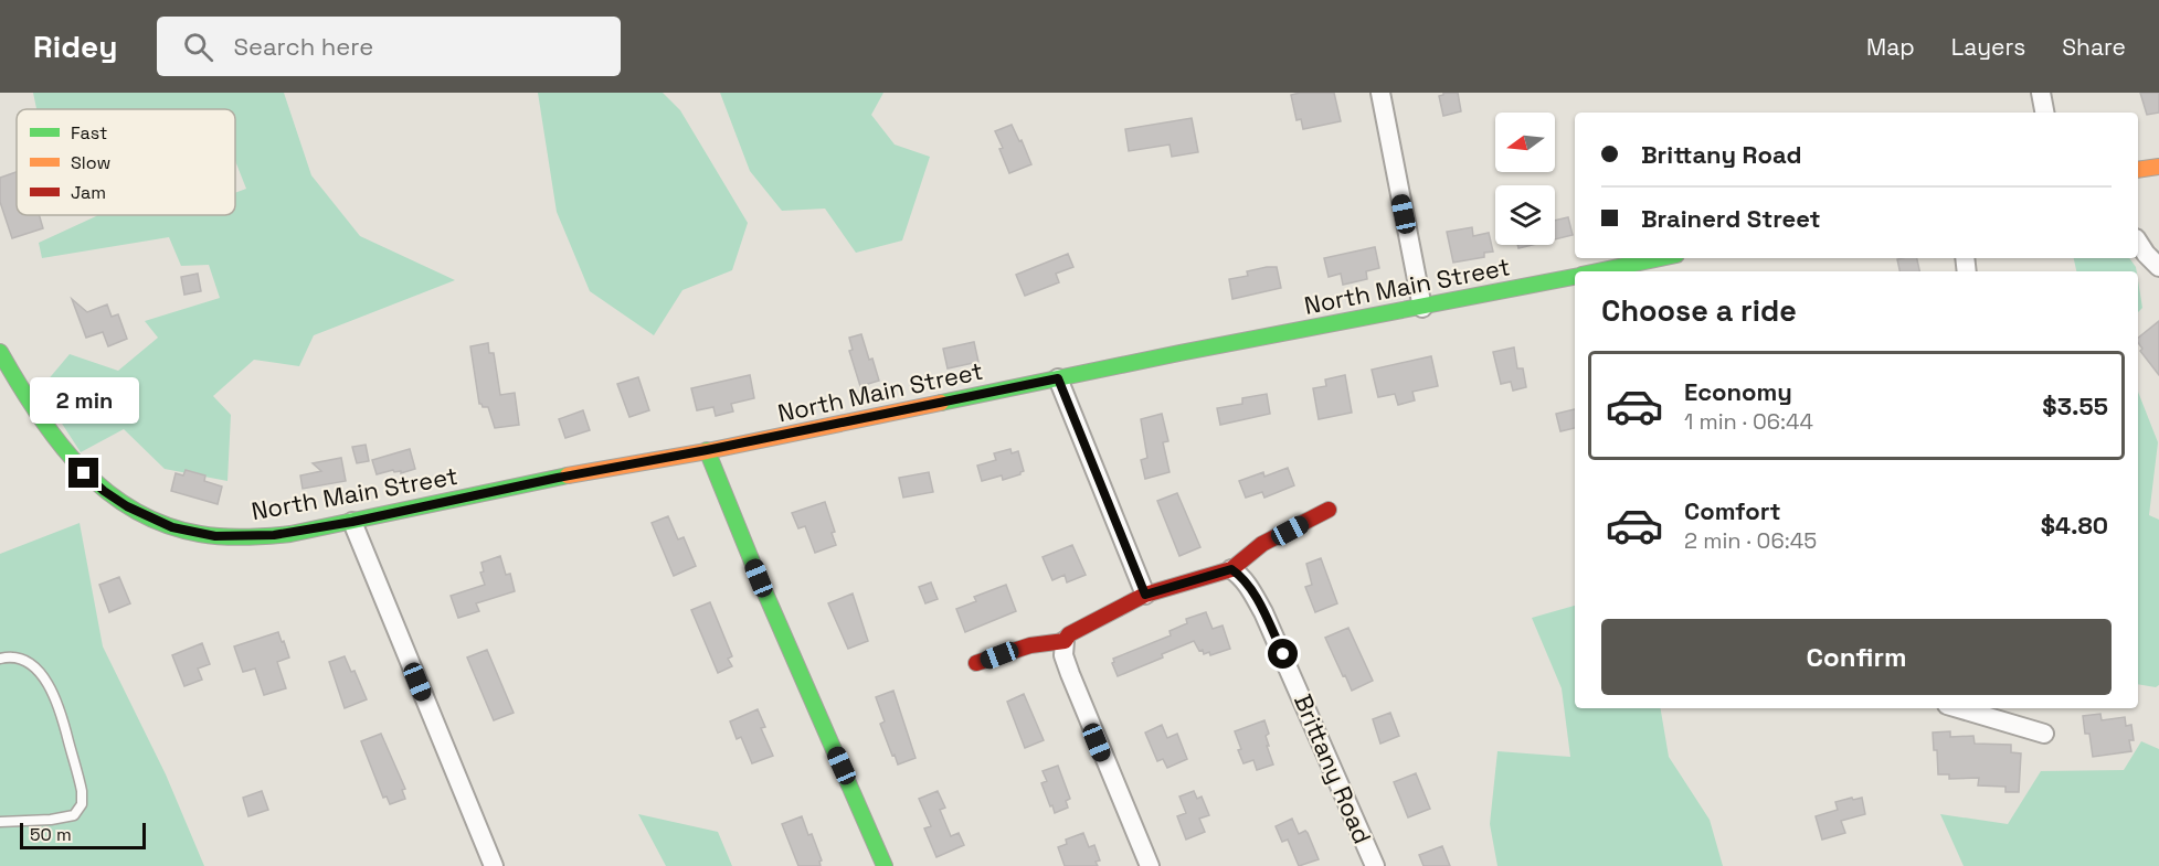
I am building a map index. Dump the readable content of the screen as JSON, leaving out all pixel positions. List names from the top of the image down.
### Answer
{
  "streets": {
    "street": ["North Main Street", "Brittany Road"]
  },
  "legend": ["Fast", "Slow", "Jam"],
  "scale_bar": "50 m",
  "north": "left",
  "page": {
    "header": "Ridey",
    "search": "Search here",
    "nav": ["Map", "Layers", "Share"],
    "banner": ["Brittany Road", "Brainerd Street"],
    "heading": "Choose a ride",
    "list": [
      {
        "name": "Economy",
        "note": "1 min · 06:44",
        "value": "$3.55"
      },
      {
        "name": "Comfort",
        "note": "2 min · 06:45",
        "value": "$4.80"
      }
    ],
    "bubble": "2 min",
    "buttons": "Confirm",
    "scale": "50 m"
  }
}
